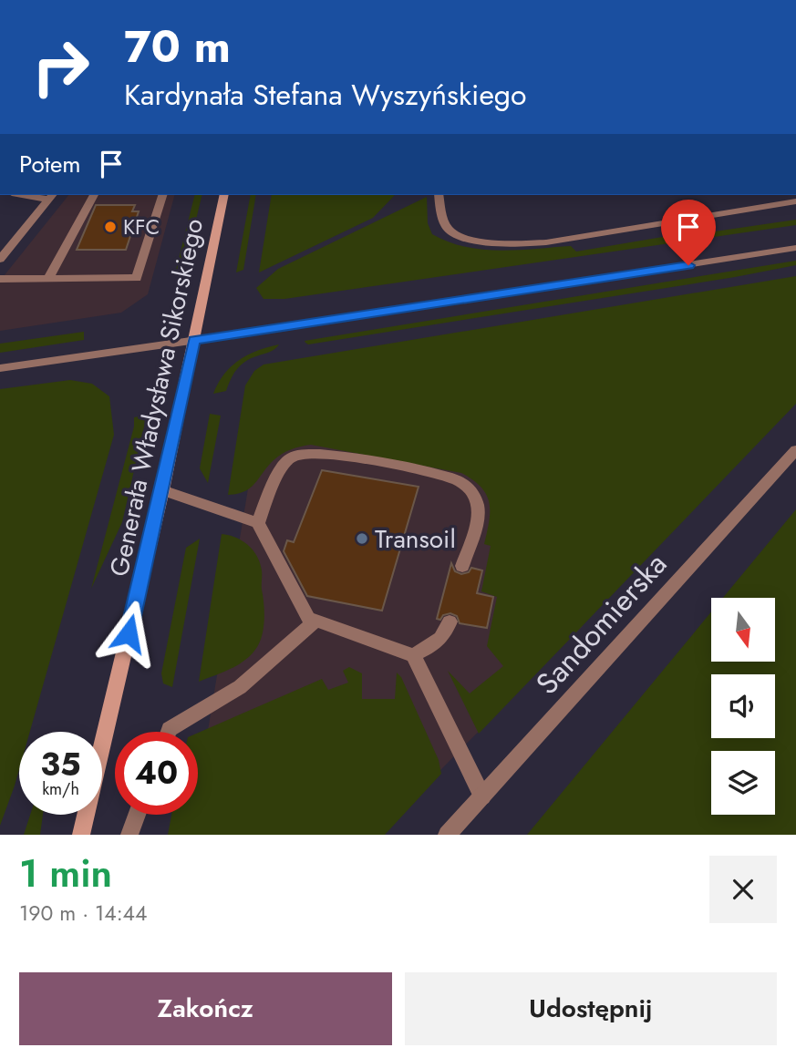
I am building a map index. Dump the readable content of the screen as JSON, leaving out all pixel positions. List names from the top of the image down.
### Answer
{
  "streets": {
    "street": ["Generała Władysława Sikorskiego", "Sandomierska"]
  },
  "places": ["KFC", "Transoil"],
  "north": "bottom",
  "page": {
    "turn": ["70 m", "Kardynała Stefana Wyszyńskiego"],
    "then": "Potem",
    "speed": "35 km/h",
    "limit": "40",
    "heading": ["1 min", "190 m · 14:44"],
    "buttons": ["Zakończ", "Udostępnij"]
  }
}
